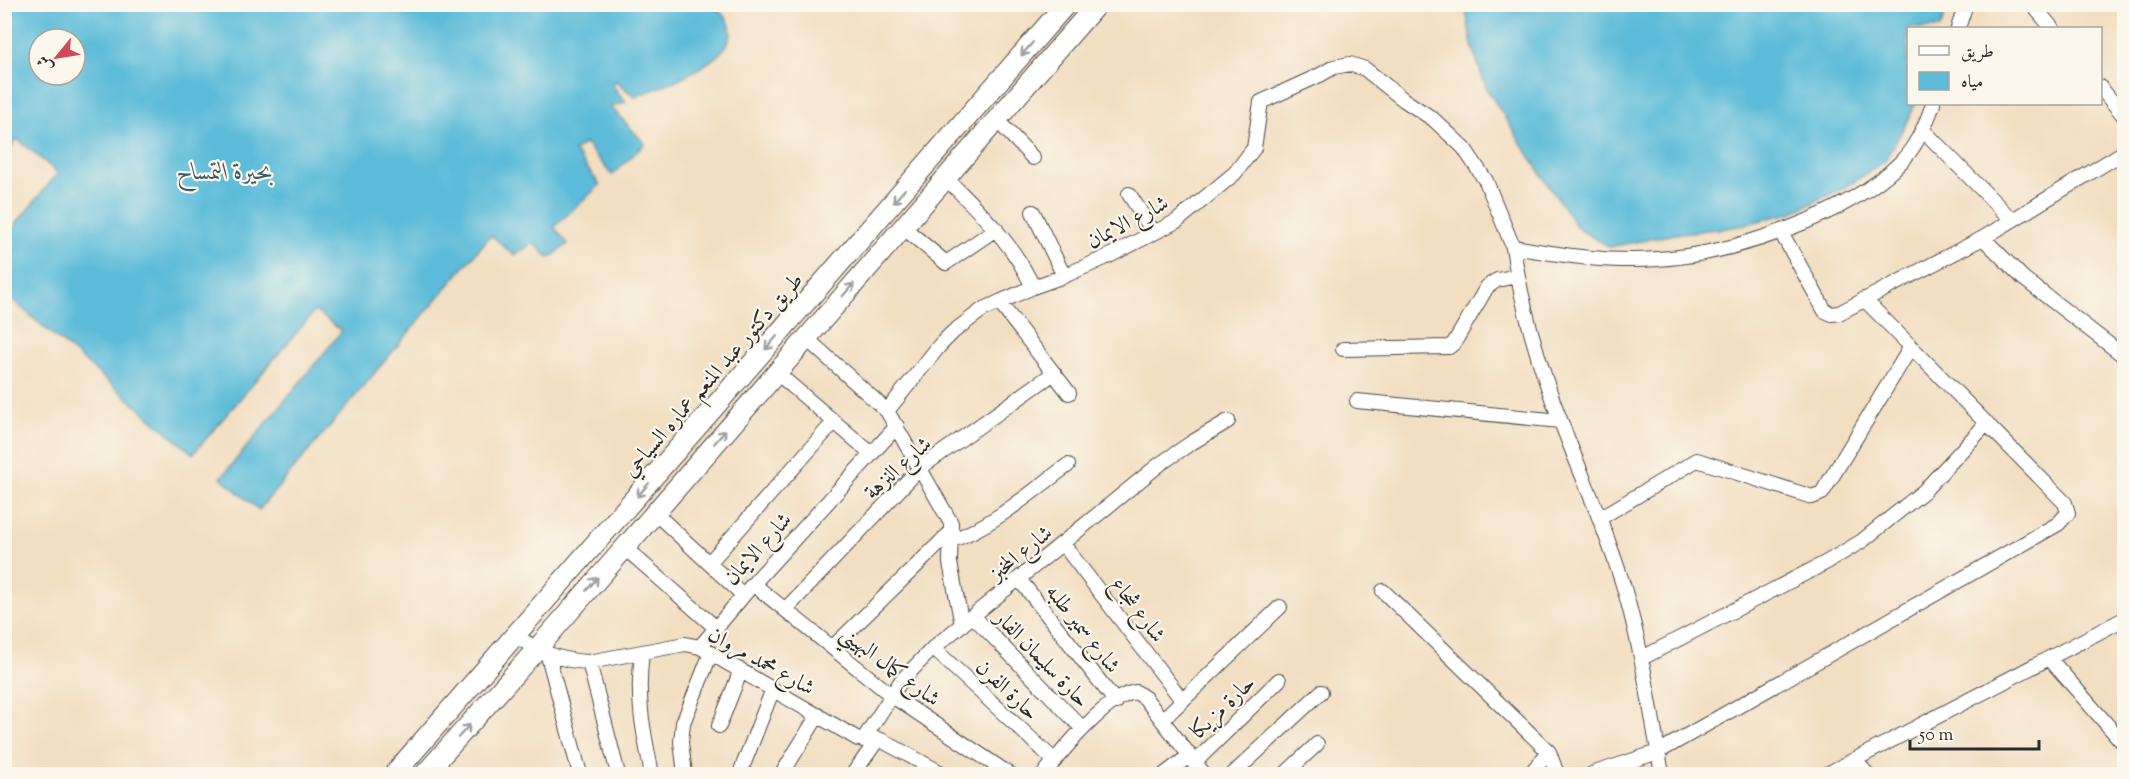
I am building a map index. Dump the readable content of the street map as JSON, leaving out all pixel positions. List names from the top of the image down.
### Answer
{
  "streets": {
    "main road": ["طريق دكتور عبد المنعم عماره السياحي"],
    "street": [
      "شارع الايمان",
      "شارع النزهة",
      "شارع المخبز",
      "شارع شجاع",
      "شارع سمير طلبه",
      "حارة سليمان الفار",
      "شارع محمد مروان",
      "شارع كمال البهيني",
      "حارة الفرن",
      "حارة مزيكا"
    ]
  },
  "crossings": [
    ["شارع الايمان", "شارع محمد مروان"],
    ["شارع الايمان", "شارع كمال البهيني"],
    ["طريق دكتور عبد المنعم عماره السياحي", "شارع محمد مروان"],
    ["شارع النزهة", "شارع كمال البهيني"],
    ["شارع المخبز", "شارع شجاع"],
    ["شارع المخبز", "شارع سمير طلبه"],
    ["شارع المخبز", "حارة سليمان الفار"],
    ["شارع المخبز", "شارع محمد مروان"],
    ["شارع المخبز", "شارع كمال البهيني"],
    ["شارع المخبز", "حارة الفرن"]
  ],
  "water": ["بحيرة التمساح"],
  "legend": ["طريق", "مياه"],
  "scale_bar": "50 m",
  "north": "bottom left"
}
